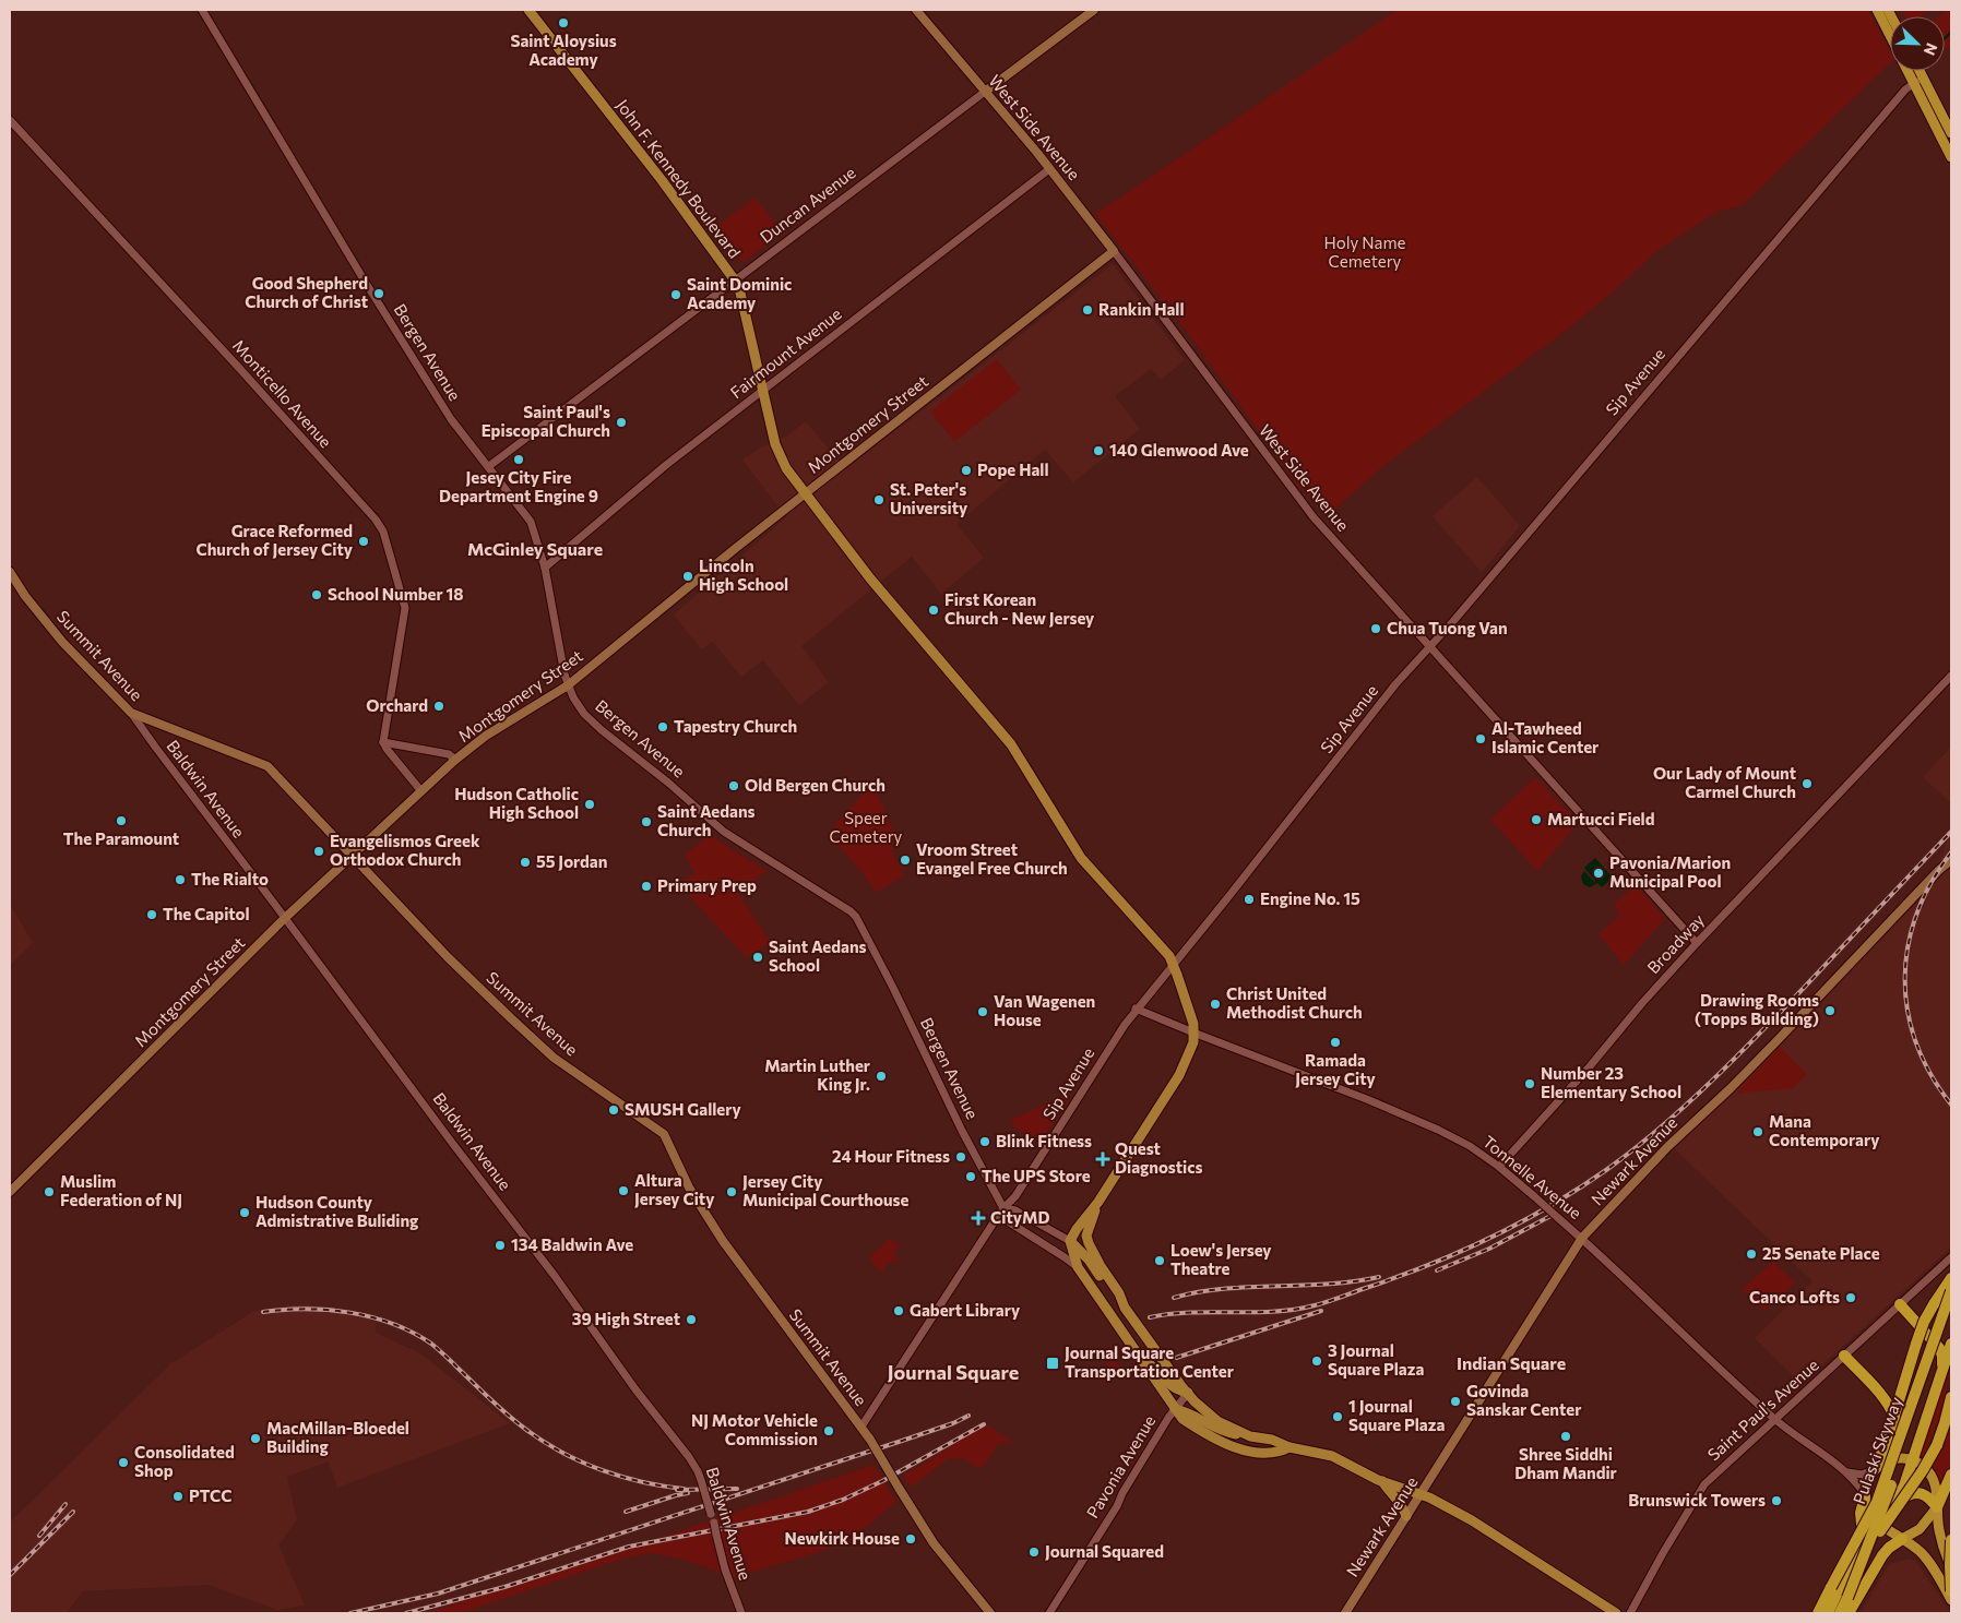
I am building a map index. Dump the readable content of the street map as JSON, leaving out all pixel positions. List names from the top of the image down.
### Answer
{
  "streets": {
    "highway": ["Tonnelle Avenue", "Pulaski Skyway"],
    "main road": [
      "West Side Avenue",
      "John F. Kennedy Boulevard",
      "Duncan Avenue",
      "Montgomery Street",
      "Summit Avenue",
      "Newark Avenue"
    ],
    "street": [
      "Bergen Avenue",
      "Fairmount Avenue",
      "Sip Avenue",
      "Monticello Avenue",
      "Baldwin Avenue",
      "Broadway",
      "Saint Paul's Avenue",
      "Pavonia Avenue"
    ]
  },
  "crossings": [
    ["West Side Avenue", "Duncan Avenue"],
    ["West Side Avenue", "Fairmount Avenue"],
    ["West Side Avenue", "Sip Avenue"],
    ["West Side Avenue", "Montgomery Street"],
    ["West Side Avenue", "Broadway"],
    ["John F. Kennedy Boulevard", "Duncan Avenue"],
    ["John F. Kennedy Boulevard", "Bergen Avenue"],
    ["John F. Kennedy Boulevard", "Fairmount Avenue"],
    ["John F. Kennedy Boulevard", "Sip Avenue"],
    ["John F. Kennedy Boulevard", "Montgomery Street"],
    ["John F. Kennedy Boulevard", "Newark Avenue"],
    ["John F. Kennedy Boulevard", "Tonnelle Avenue"],
    ["John F. Kennedy Boulevard", "Pavonia Avenue"],
    ["Duncan Avenue", "Bergen Avenue"],
    ["Bergen Avenue", "Fairmount Avenue"],
    ["Bergen Avenue", "Sip Avenue"],
    ["Bergen Avenue", "Montgomery Street"],
    ["Sip Avenue", "Summit Avenue"],
    ["Sip Avenue", "Tonnelle Avenue"],
    ["Montgomery Street", "Summit Avenue"],
    ["Montgomery Street", "Baldwin Avenue"],
    ["Summit Avenue", "Baldwin Avenue"],
    ["Broadway", "Tonnelle Avenue"],
    ["Newark Avenue", "Tonnelle Avenue"],
    ["Tonnelle Avenue", "Saint Paul's Avenue"]
  ],
  "districts": ["McGinley Square", "Indian Square", "Journal Square"],
  "parks": ["Holy Name Cemetery", "Speer Cemetery"],
  "places": {
    "other": [
      "Saint Aloysius Academy",
      "Good Shepherd Church of Christ",
      "Saint Dominic Academy",
      "Rankin Hall",
      "Saint Paul's Episcopal Church",
      "140 Glenwood Ave",
      "Jesey City Fire Department Engine 9",
      "Pope Hall",
      "St. Peter's University",
      "Grace Reformed Church of Jersey City",
      "Lincoln High School",
      "School Number 18",
      "First Korean Church - New Jersey",
      "Chua Tuong Van",
      "Orchard",
      "Tapestry Church",
      "Al-Tawheed Islamic Center",
      "Our Lady of Mount Carmel Church",
      "Old Bergen Church",
      "Hudson Catholic High School",
      "Martucci Field",
      "The Paramount",
      "Saint Aedans Church",
      "Evangelismos Greek Orthodox Church",
      "Vroom Street Evangel Free Church",
      "55 Jordan",
      "Pavonia/Marion Municipal Pool",
      "The Rialto",
      "Primary Prep",
      "Engine No. 15",
      "The Capitol",
      "Saint Aedans School",
      "Christ United Methodist Church",
      "Drawing Rooms (Topps Building)",
      "Van Wagenen House",
      "Ramada Jersey City",
      "Martin Luther King Jr.",
      "Number 23 Elementary School",
      "SMUSH Gallery",
      "Mana Contemporary",
      "Blink Fitness",
      "24 Hour Fitness",
      "The UPS Store",
      "Altura Jersey City",
      "Muslim Federation of NJ",
      "Jersey City Municipal Courthouse",
      "Hudson County Admistrative Buliding",
      "134 Baldwin Ave",
      "25 Senate Place",
      "Loew's Jersey Theatre",
      "Canco Lofts",
      "Gabert Library",
      "39 High Street",
      "3 Journal Square Plaza",
      "Govinda Sanskar Center",
      "1 Journal Square Plaza",
      "NJ Motor Vehicle Commission",
      "Shree Siddhi Dham Mandir",
      "MacMillan-Bloedel Building",
      "Consolidated Shop",
      "PTCC",
      "Brunswick Towers",
      "Newkirk House",
      "Journal Squared"
    ],
    "health": ["Quest Diagnostics", "CityMD"],
    "transit": ["Journal Square Transportation Center"]
  },
  "north": "bottom right"
}
